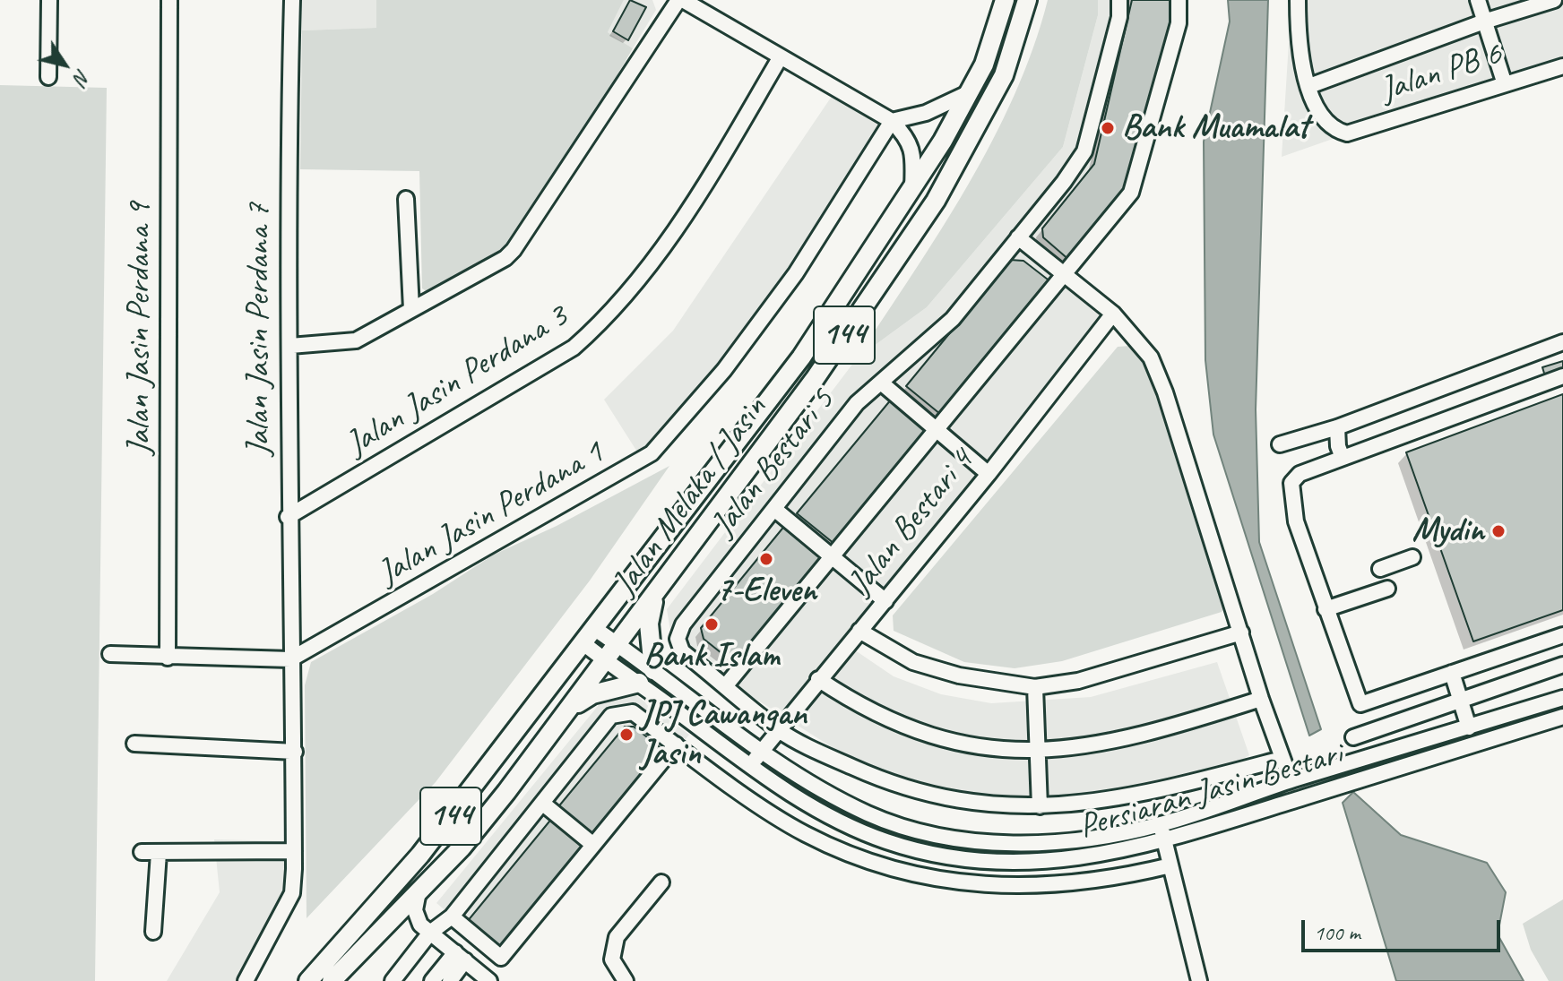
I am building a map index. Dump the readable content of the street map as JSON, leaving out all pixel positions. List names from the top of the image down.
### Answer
{
  "streets": {
    "main road": ["144", "Jalan Melaka / Jasin"],
    "street": [
      "Jalan PB 6",
      "Jalan Jasin Perdana 9",
      "Jalan Jasin Perdana 7",
      "Jalan Jasin Perdana 3",
      "Jalan Bestari 5",
      "Jalan Jasin Perdana 1",
      "Jalan Bestari 4",
      "Persiaran Jasin Bestari"
    ]
  },
  "crossings": [
    ["Jalan Jasin Perdana 7", "Jalan Jasin Perdana 3"],
    ["Jalan Jasin Perdana 7", "Jalan Jasin Perdana 1"],
    ["Jalan Bestari 5", "Jalan Bestari 4"],
    ["Jalan Melaka / Jasin", "Persiaran Jasin Bestari"],
    ["Jalan Bestari 4", "Persiaran Jasin Bestari"]
  ],
  "places": [
    "Bank Muamalat",
    "Mydin",
    "7-Eleven",
    "Bank Islam",
    "JPJ Cawangan Jasin"
  ],
  "scale_bar": "100 m",
  "north": "bottom right"
}
